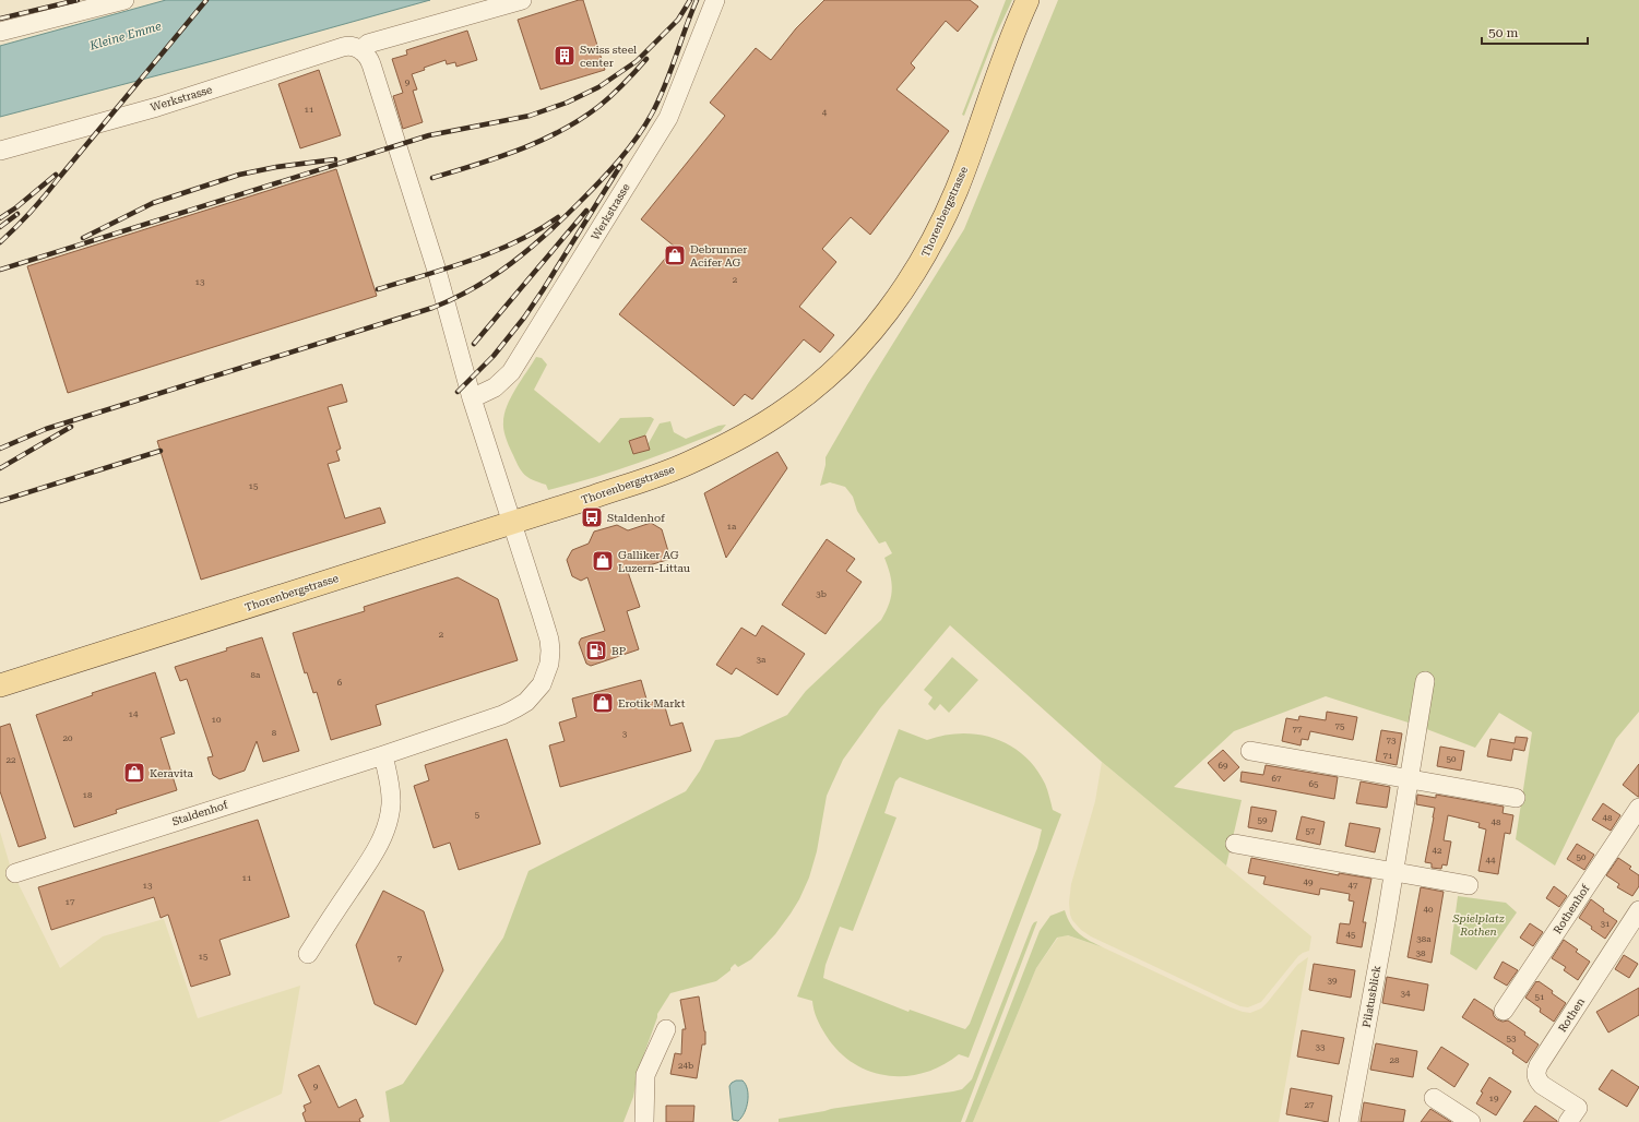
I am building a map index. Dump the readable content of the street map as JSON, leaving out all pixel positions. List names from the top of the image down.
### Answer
{
  "streets": {
    "main road": ["Thorenbergstrasse"],
    "street": [
      "Werkstrasse",
      "Staldenhof",
      "Rothenhof",
      "Pilatusblick",
      "Rothen"
    ]
  },
  "crossings": [
    ["Thorenbergstrasse", "Staldenhof"]
  ],
  "water": ["Kleine Emme"],
  "parks": ["Spielplatz Rothen"],
  "places": {
    "building": ["Swiss steel center"],
    "shop": [
      "Debrunner Acifer AG",
      "Galliker AG Luzern-Littau",
      "Erotik Markt",
      "Keravita"
    ],
    "bus stop": ["Staldenhof"],
    "fuel station": ["BP"]
  },
  "house_numbers": [
    "9",
    "11",
    "4",
    "2",
    "13",
    "15",
    "1a",
    "3b",
    "2",
    "3a",
    "8a",
    "6",
    "14",
    "10",
    "75",
    "77",
    "8",
    "3",
    "20",
    "73",
    "71",
    "50",
    "22",
    "69",
    "67",
    "65",
    "18",
    "5",
    "48",
    "59",
    "48",
    "57",
    "42",
    "50",
    "44",
    "11",
    "49",
    "13",
    "47",
    "17",
    "40",
    "31",
    "45",
    "38a",
    "38",
    "15",
    "7",
    "39",
    "34",
    "51",
    "53",
    "33",
    "28",
    "24b",
    "9",
    "19",
    "27"
  ],
  "scale_bar": "50 m"
}
